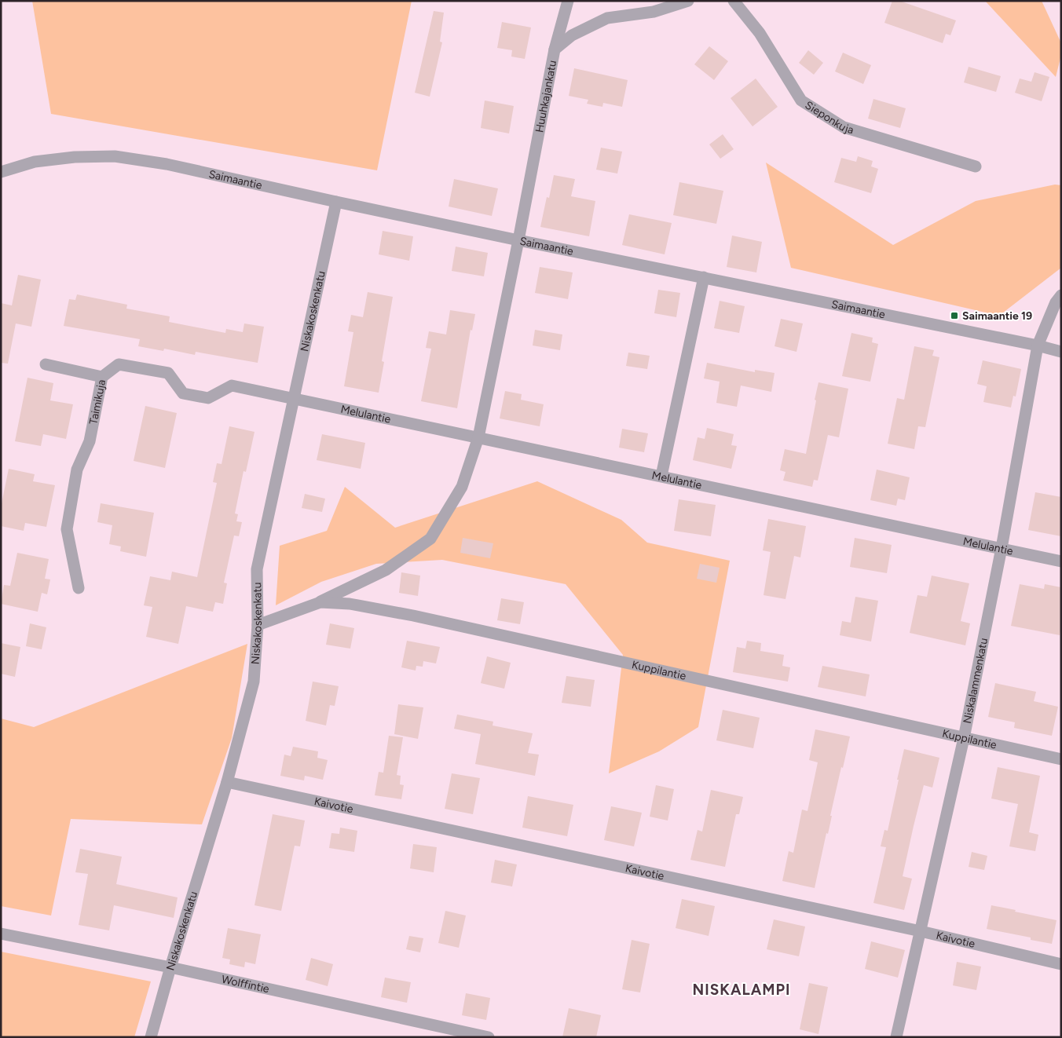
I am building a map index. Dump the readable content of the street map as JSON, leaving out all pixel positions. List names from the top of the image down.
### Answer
{
  "streets": {
    "street": [
      "Huuhkajankatu",
      "Sieponkuja",
      "Saimaantie",
      "Niskakoskenkatu",
      "Taimikuja",
      "Melulantie",
      "Kuppilantie",
      "Niskalammenkatu",
      "Kaivotie",
      "Wolffintie"
    ]
  },
  "crossings": [
    ["Huuhkajankatu", "Saimaantie"],
    ["Huuhkajankatu", "Melulantie"],
    ["Huuhkajankatu", "Kuppilantie"],
    ["Saimaantie", "Niskakoskenkatu"],
    ["Saimaantie", "Niskalammenkatu"],
    ["Niskakoskenkatu", "Taimikuja"],
    ["Niskakoskenkatu", "Melulantie"],
    ["Niskakoskenkatu", "Kuppilantie"],
    ["Niskakoskenkatu", "Kaivotie"],
    ["Niskakoskenkatu", "Wolffintie"],
    ["Taimikuja", "Melulantie"],
    ["Melulantie", "Niskalammenkatu"],
    ["Kuppilantie", "Niskalammenkatu"],
    ["Niskalammenkatu", "Kaivotie"]
  ],
  "districts": ["NISKALAMPI"],
  "places": {
    "transit": ["Saimaantie 19"]
  }
}
